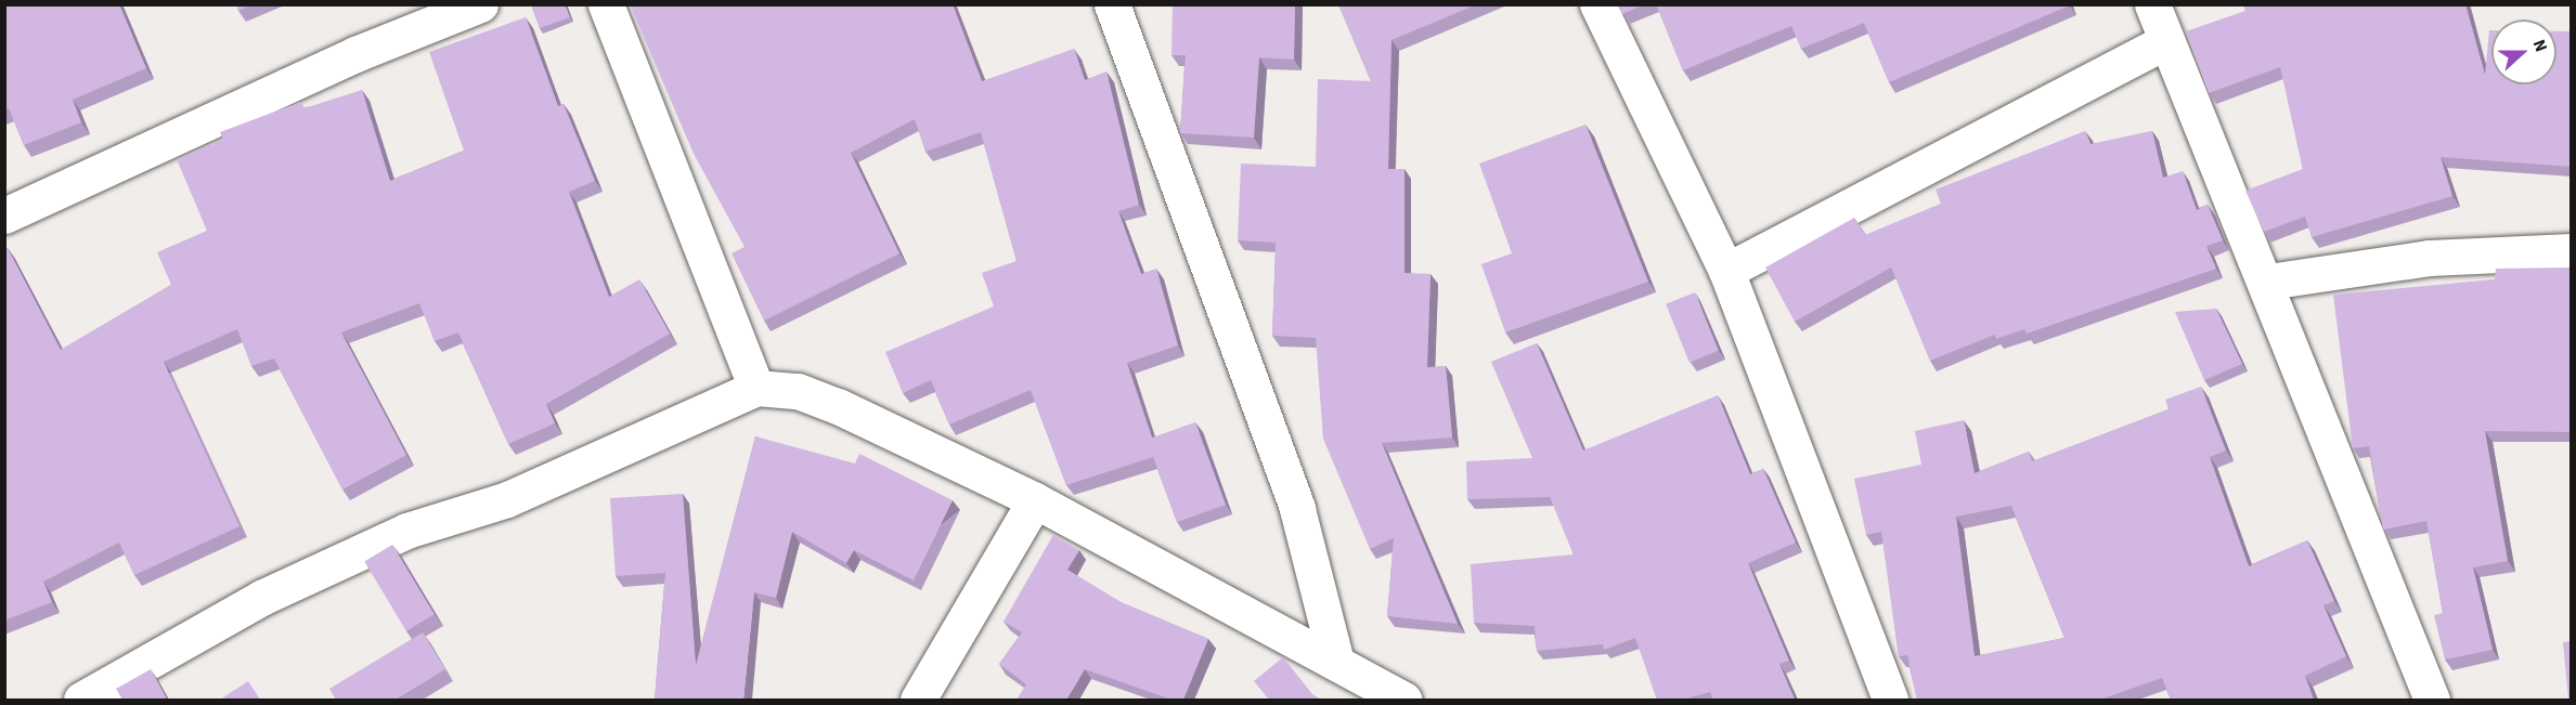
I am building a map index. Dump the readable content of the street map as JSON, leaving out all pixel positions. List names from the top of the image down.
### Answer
{
  "north": "right"
}
